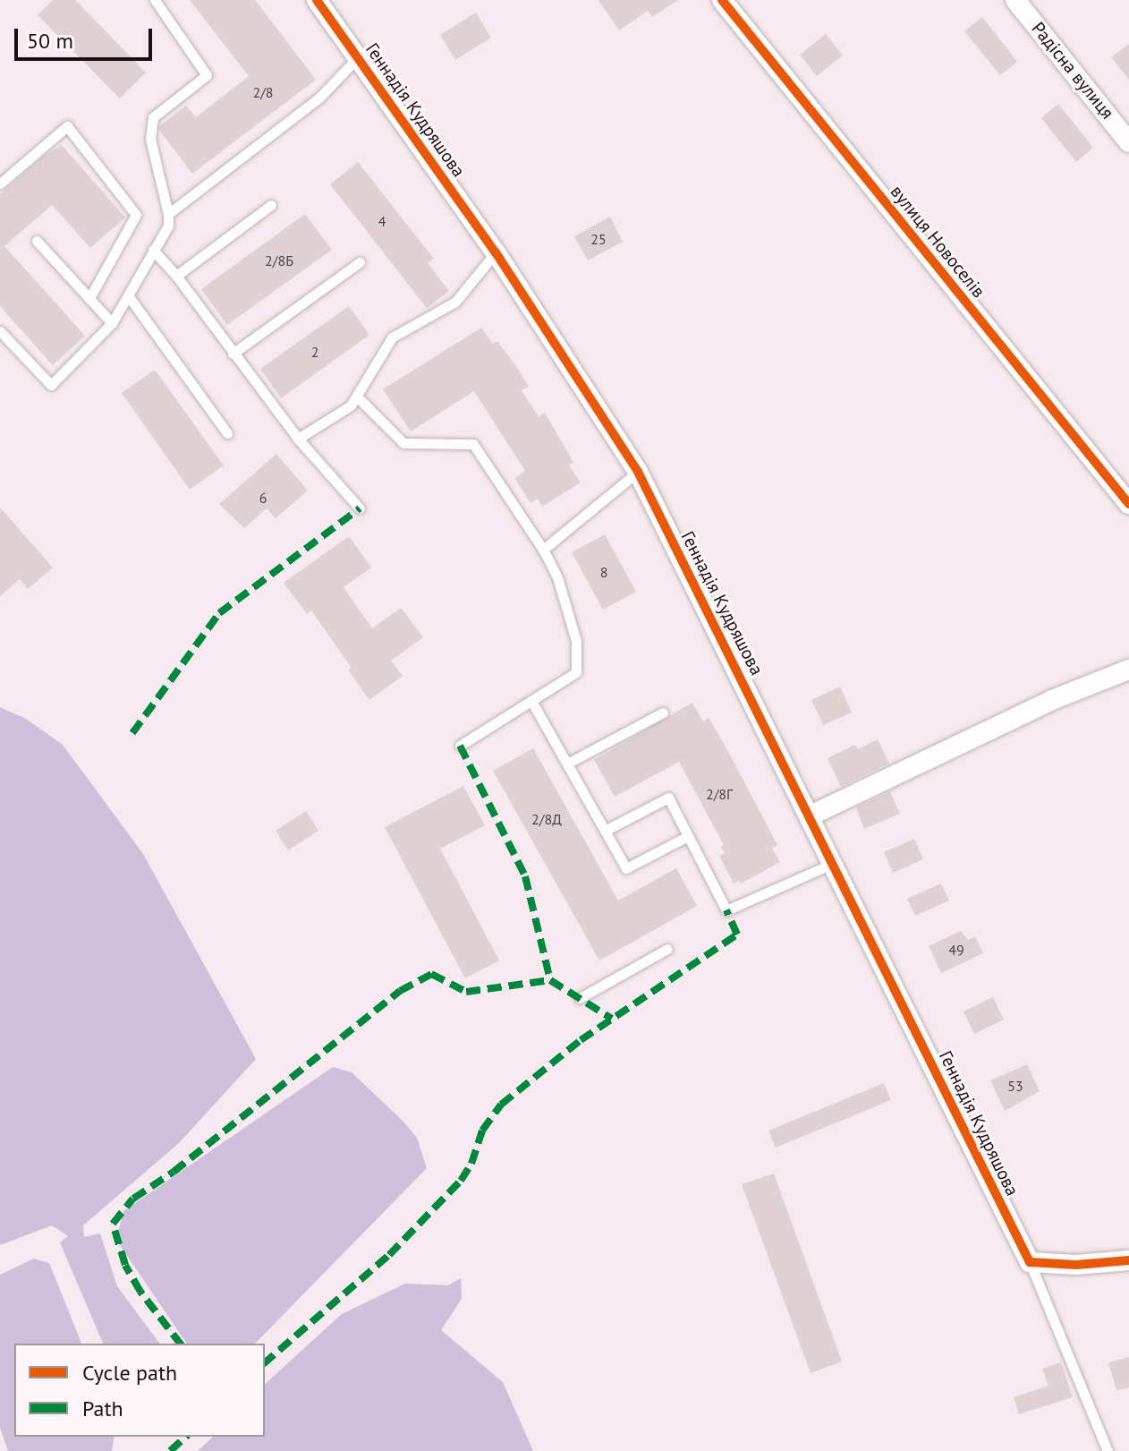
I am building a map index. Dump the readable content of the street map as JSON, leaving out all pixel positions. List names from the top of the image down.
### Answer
{
  "streets": {
    "street": ["Радісна вулиця", "Геннадія Кудряшова", "вулиця Новоселів"]
  },
  "house_numbers": [
    "2/8",
    "4",
    "25",
    "2/8Б",
    "2",
    "6",
    "8",
    "2/8Г",
    "2/8Д",
    "49",
    "53"
  ],
  "legend": ["Cycle path", "Path"],
  "scale_bar": "50 m"
}
